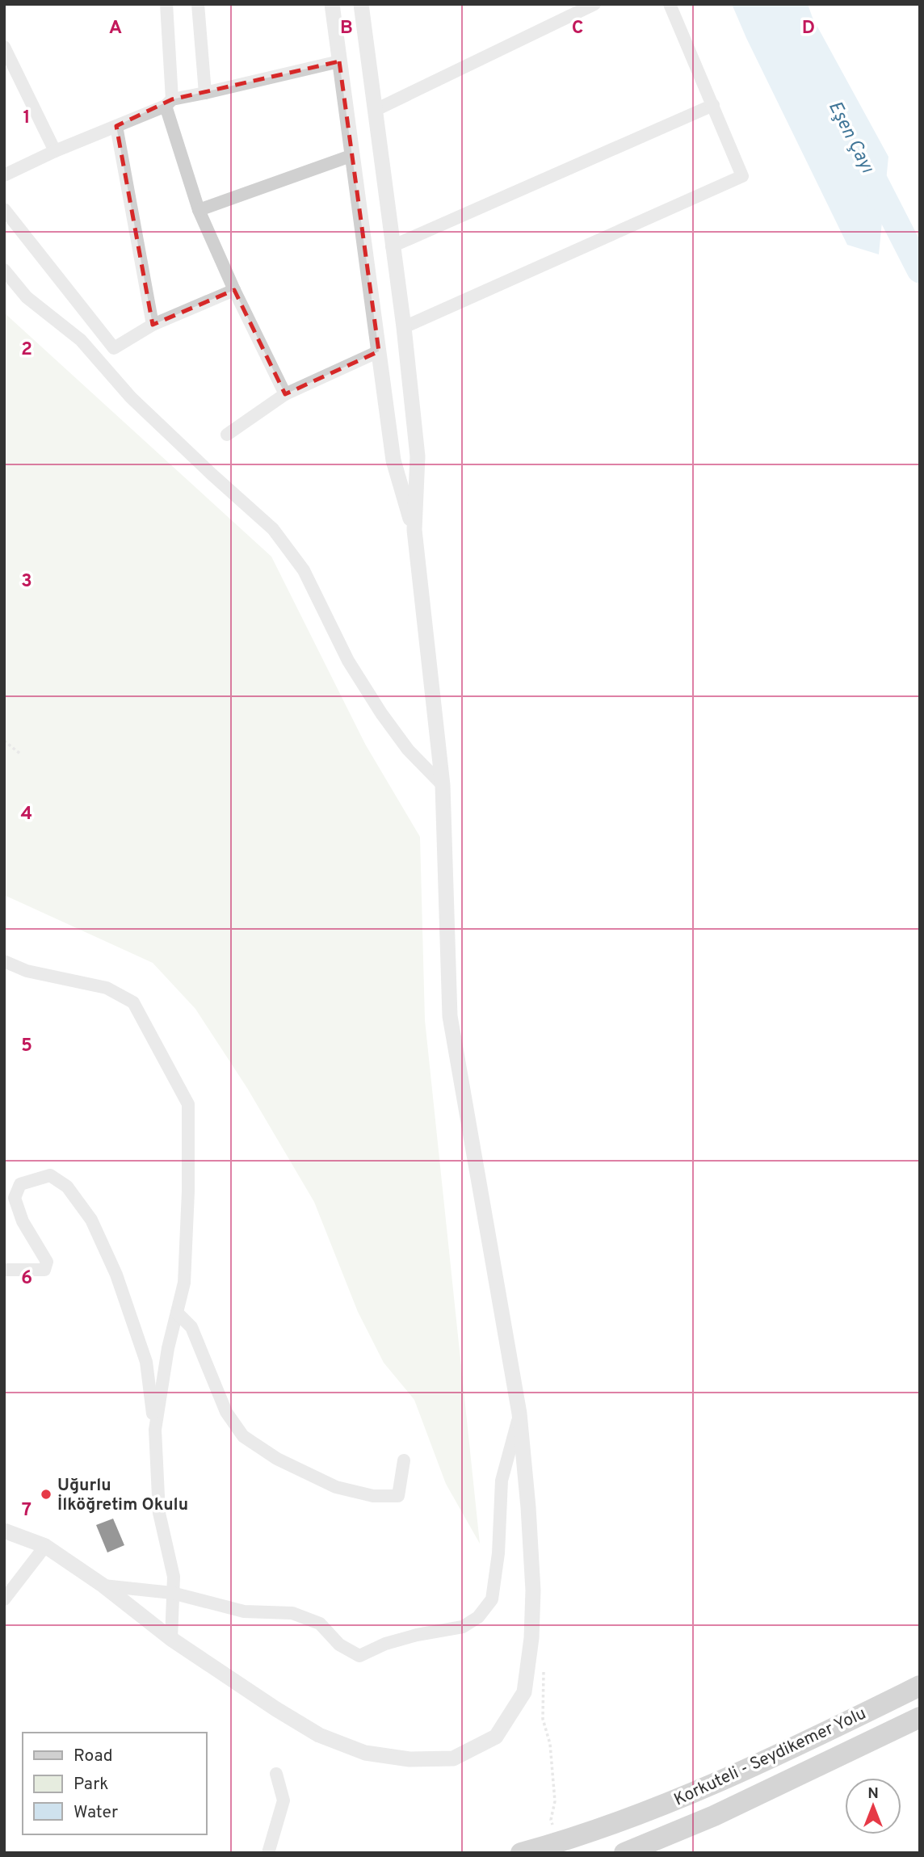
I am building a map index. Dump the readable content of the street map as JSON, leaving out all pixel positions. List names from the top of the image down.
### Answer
{
  "streets": {
    "highway": ["Korkuteli - Seydikemer Yolu"]
  },
  "water": ["Eşen Çayı"],
  "places": ["Uğurlu İlköğretim Okulu"],
  "legend": ["Road", "Park", "Water"],
  "north": "top",
  "grid": {
    "columns": [
      "A",
      "B",
      "C",
      "D"
    ],
    "rows": [
      "1",
      "2",
      "3",
      "4",
      "5",
      "6",
      "7"
    ]
  }
}
